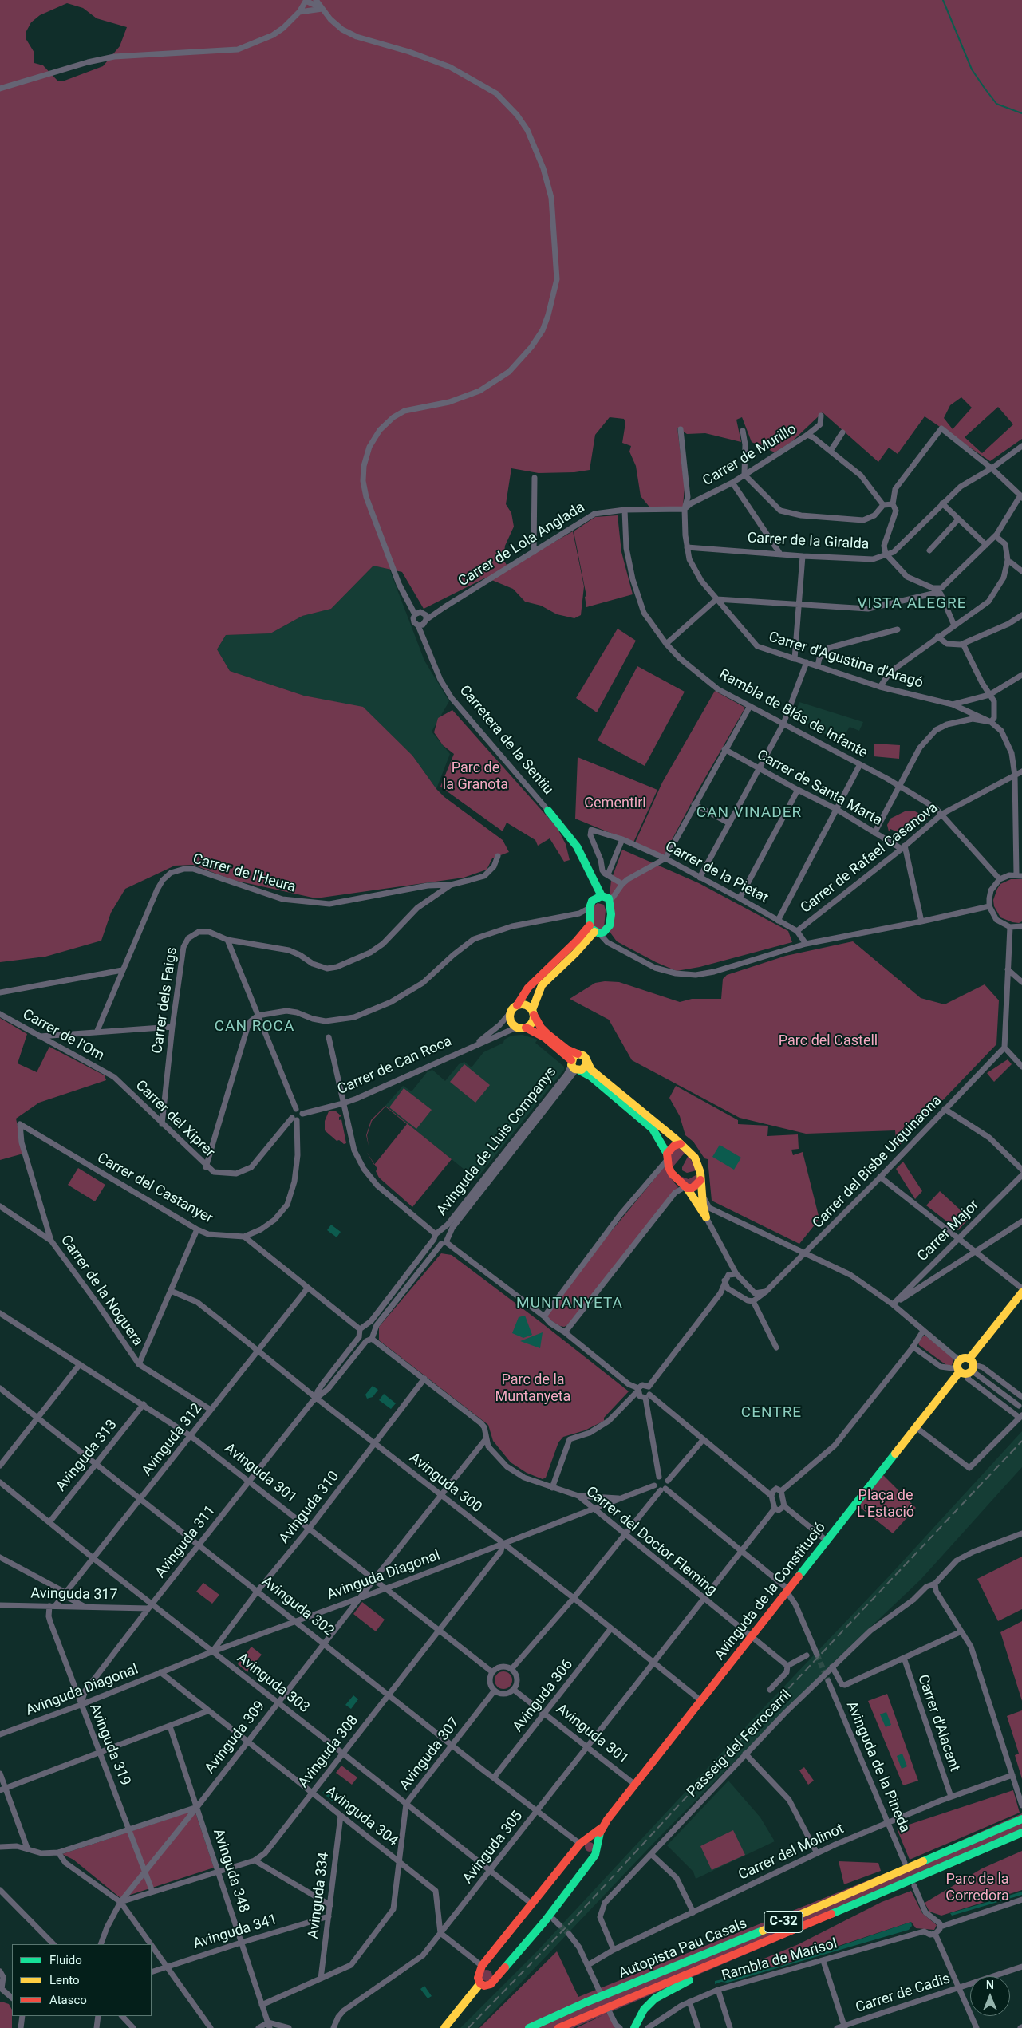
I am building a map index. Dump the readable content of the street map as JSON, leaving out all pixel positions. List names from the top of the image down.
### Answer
{
  "streets": {
    "main road": [
      "Carretera de la Sentiu",
      "Avinguda de la Constitució",
      "C-32",
      "Autopista Pau Casals"
    ],
    "street": [
      "Carrer de Murillo",
      "Carrer de la Giralda",
      "Carrer de Lola Anglada",
      "Carrer d'Agustina d'Aragó",
      "Rambla de Blás de Infante",
      "Carrer de Santa Marta",
      "Carrer de Rafael Casanova",
      "Carrer de la Pietat",
      "Carrer de l'Heura",
      "Carrer dels Faigs",
      "Carrer de l'Om",
      "Carrer de Can Roca",
      "Carrer del Xiprer",
      "Avinguda de Lluis Companys",
      "Carrer del Bisbe Urquinaona",
      "Carrer del Castanyer",
      "Carrer Major",
      "Carrer de la Noguera",
      "Avinguda 312",
      "Avinguda 313",
      "Avinguda 301",
      "Avinguda 300",
      "Avinguda 310",
      "Carrer del Doctor Fleming",
      "Avinguda 311",
      "Avinguda Diagonal",
      "Avinguda 317",
      "Avinguda 302",
      "Avinguda 303",
      "Avinguda 306",
      "Carrer d'Alacant",
      "Avinguda 309",
      "Passeig del Ferrocarril",
      "Avinguda 319",
      "Avinguda 308",
      "Avinguda 307",
      "Avinguda de la Pineda",
      "Avinguda 304",
      "Avinguda 305",
      "Carrer del Molinot",
      "Avinguda 348",
      "Avinguda 334",
      "Avinguda 341",
      "Rambla de Marisol",
      "Carrer de Cadis"
    ]
  },
  "crossings": [
    ["Carrer de Murillo", "Carrer de Lola Anglada"],
    ["Carrer de Murillo", "Carrer d'Agustina d'Aragó"],
    ["Carrer de la Giralda", "Carrer d'Agustina d'Aragó"],
    ["Carrer de Lola Anglada", "Carrer d'Agustina d'Aragó"],
    ["Carrer de Lola Anglada", "Rambla de Blás de Infante"],
    ["Carrer de Lola Anglada", "Carretera de la Sentiu"],
    ["Carrer d'Agustina d'Aragó", "Rambla de Blás de Infante"],
    ["Carrer d'Agustina d'Aragó", "Carrer de Rafael Casanova"],
    ["Rambla de Blás de Infante", "Carrer de Rafael Casanova"],
    ["Carrer de Santa Marta", "Carrer de Rafael Casanova"],
    ["Carrer de Rafael Casanova", "Carrer de la Pietat"],
    ["Carrer de l'Heura", "Carrer dels Faigs"],
    ["Carrer dels Faigs", "Carrer del Xiprer"],
    ["Carrer de l'Om", "Carrer del Xiprer"],
    ["Carrer de Can Roca", "Carrer del Xiprer"],
    ["Carrer de Can Roca", "Carrer del Castanyer"],
    ["Carrer del Xiprer", "Carrer del Castanyer"],
    ["Avinguda de Lluis Companys", "Avinguda 300"],
    ["Avinguda de Lluis Companys", "Carrer del Doctor Fleming"],
    ["Avinguda de Lluis Companys", "Avinguda 311"],
    ["Carrer del Castanyer", "Carrer de la Noguera"],
    ["Carrer de la Noguera", "Avinguda 312"],
    ["Avinguda 312", "Avinguda 301"],
    ["Avinguda 312", "Avinguda 300"],
    ["Avinguda 312", "Avinguda 317"],
    ["Avinguda 312", "Avinguda 302"],
    ["Avinguda 312", "Avinguda 303"],
    ["Avinguda 312", "Avinguda 319"],
    ["Avinguda 313", "Avinguda 301"],
    ["Avinguda 313", "Avinguda 302"],
    ["Avinguda 313", "Avinguda 303"],
    ["Avinguda 301", "Avinguda 310"],
    ["Avinguda 301", "Avinguda 311"],
    ["Avinguda 301", "Avinguda Diagonal"],
    ["Avinguda 301", "Avinguda de la Constitució"],
    ["Avinguda 301", "Avinguda 306"],
    ["Avinguda 301", "Avinguda 309"],
    ["Avinguda 301", "Avinguda 308"],
    ["Avinguda 301", "Avinguda 307"],
    ["Avinguda 301", "Avinguda 305"],
    ["Avinguda 300", "Avinguda 310"],
    ["Avinguda 300", "Avinguda 311"],
    ["Avinguda 300", "Avinguda Diagonal"],
    ["Avinguda 300", "Avinguda de la Constitució"],
    ["Avinguda 300", "Avinguda 306"],
    ["Avinguda 300", "Avinguda 309"],
    ["Avinguda 300", "Avinguda 308"],
    ["Avinguda 300", "Avinguda 305"],
    ["Avinguda 310", "Carrer del Doctor Fleming"],
    ["Avinguda 310", "Avinguda Diagonal"],
    ["Avinguda 310", "Avinguda 302"],
    ["Avinguda 310", "Avinguda 303"],
    ["Carrer del Doctor Fleming", "Avinguda Diagonal"],
    ["Carrer del Doctor Fleming", "Avinguda de la Constitució"],
    ["Carrer del Doctor Fleming", "Avinguda 309"],
    ["Carrer del Doctor Fleming", "Avinguda 305"],
    ["Avinguda 311", "Avinguda Diagonal"],
    ["Avinguda 311", "Avinguda 317"],
    ["Avinguda 311", "Avinguda 302"],
    ["Avinguda 311", "Avinguda 303"],
    ["Avinguda 311", "Avinguda 319"],
    ["Avinguda Diagonal", "Avinguda 302"],
    ["Avinguda Diagonal", "Avinguda 303"],
    ["Avinguda Diagonal", "Avinguda 309"],
    ["Avinguda Diagonal", "Avinguda 319"],
    ["Avinguda Diagonal", "Avinguda 308"],
    ["Avinguda Diagonal", "Avinguda 304"],
    ["Avinguda de la Constitució", "Avinguda 302"],
    ["Avinguda de la Constitució", "Avinguda 303"],
    ["Avinguda 317", "Avinguda 303"],
    ["Avinguda 317", "Avinguda 319"],
    ["Avinguda 302", "Avinguda 306"],
    ["Avinguda 302", "Avinguda 309"],
    ["Avinguda 302", "Avinguda 308"],
    ["Avinguda 302", "Avinguda 307"],
    ["Avinguda 302", "Avinguda 305"],
    ["Avinguda 303", "Avinguda 309"],
    ["Avinguda 303", "Avinguda 308"],
    ["Avinguda 303", "Avinguda 307"],
    ["Avinguda 303", "Avinguda 305"],
    ["Carrer d'Alacant", "Carrer del Molinot"],
    ["Avinguda 309", "Avinguda 319"],
    ["Avinguda 309", "Avinguda 308"],
    ["Avinguda 309", "Avinguda 304"],
    ["Avinguda 309", "Avinguda 348"],
    ["Passeig del Ferrocarril", "Carrer del Molinot"],
    ["Avinguda 319", "Avinguda 308"],
    ["Avinguda 308", "Avinguda 304"],
    ["Avinguda 308", "Avinguda 348"],
    ["Avinguda 307", "Avinguda 304"],
    ["Avinguda 307", "Avinguda 348"],
    ["Avinguda 307", "Avinguda 334"],
    ["Avinguda de la Pineda", "Carrer del Molinot"],
    ["Avinguda 304", "Avinguda 305"],
    ["Avinguda 304", "Avinguda 334"],
    ["Avinguda 348", "Avinguda 341"],
    ["Avinguda 334", "Avinguda 341"]
  ],
  "districts": [
    "VISTA ALEGRE",
    "CAN VINADER",
    "CAN ROCA",
    "MUNTANYETA",
    "CENTRE"
  ],
  "parks": [
    "Parc de la Granota",
    "Cementiri",
    "Parc del Castell",
    "Parc de la Muntanyeta",
    "Plaça de L'Estació",
    "Parc de la Corredora"
  ],
  "legend": ["Fluido", "Lento", "Atasco"],
  "north": "top"
}
